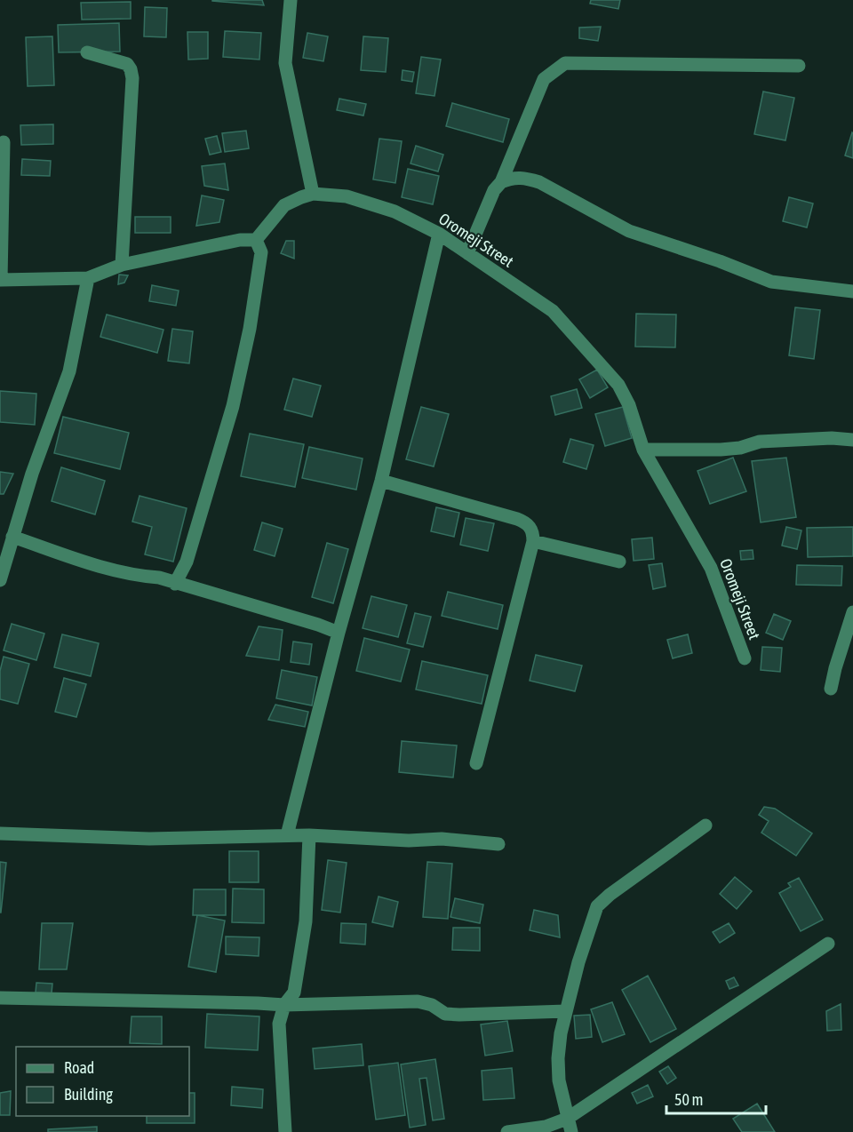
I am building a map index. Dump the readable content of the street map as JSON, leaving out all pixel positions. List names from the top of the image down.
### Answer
{
  "streets": {
    "street": ["Oromeji Street"]
  },
  "legend": ["Road", "Building"],
  "scale_bar": "50 m"
}
